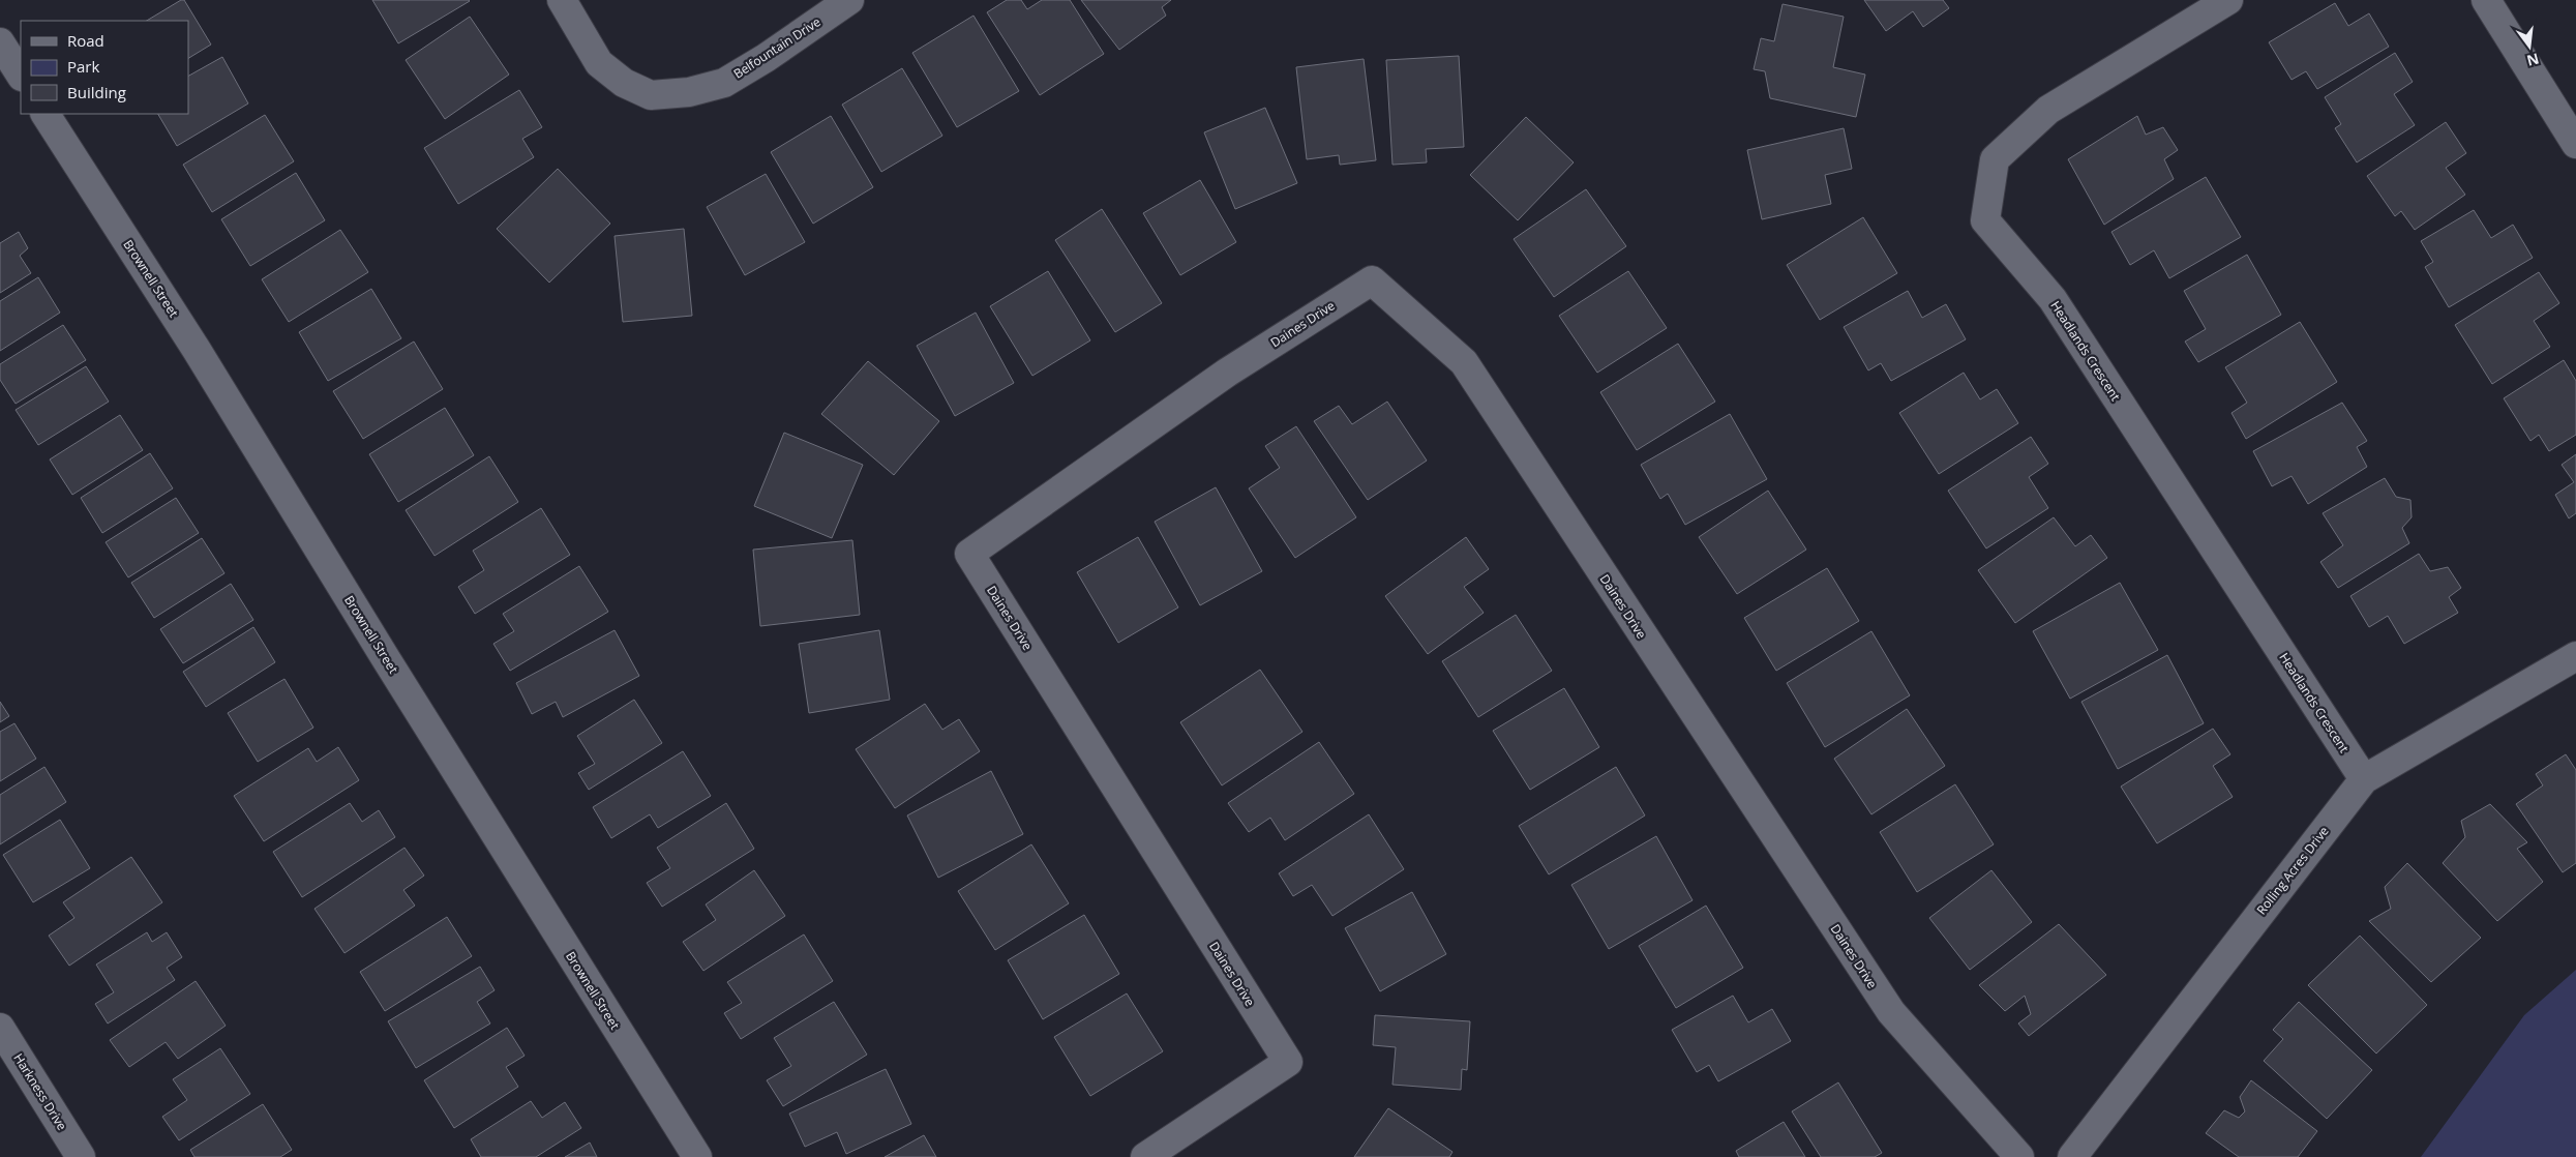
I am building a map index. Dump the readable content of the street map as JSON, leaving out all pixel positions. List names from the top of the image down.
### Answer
{
  "streets": {
    "street": [
      "Belfountain Drive",
      "Brownell Street",
      "Daines Drive",
      "Headlands Crescent",
      "Rolling Acres Drive",
      "Harkness Drive"
    ]
  },
  "crossings": [
    ["Headlands Crescent", "Rolling Acres Drive"]
  ],
  "legend": ["Road", "Park", "Building"],
  "north": "bottom"
}
